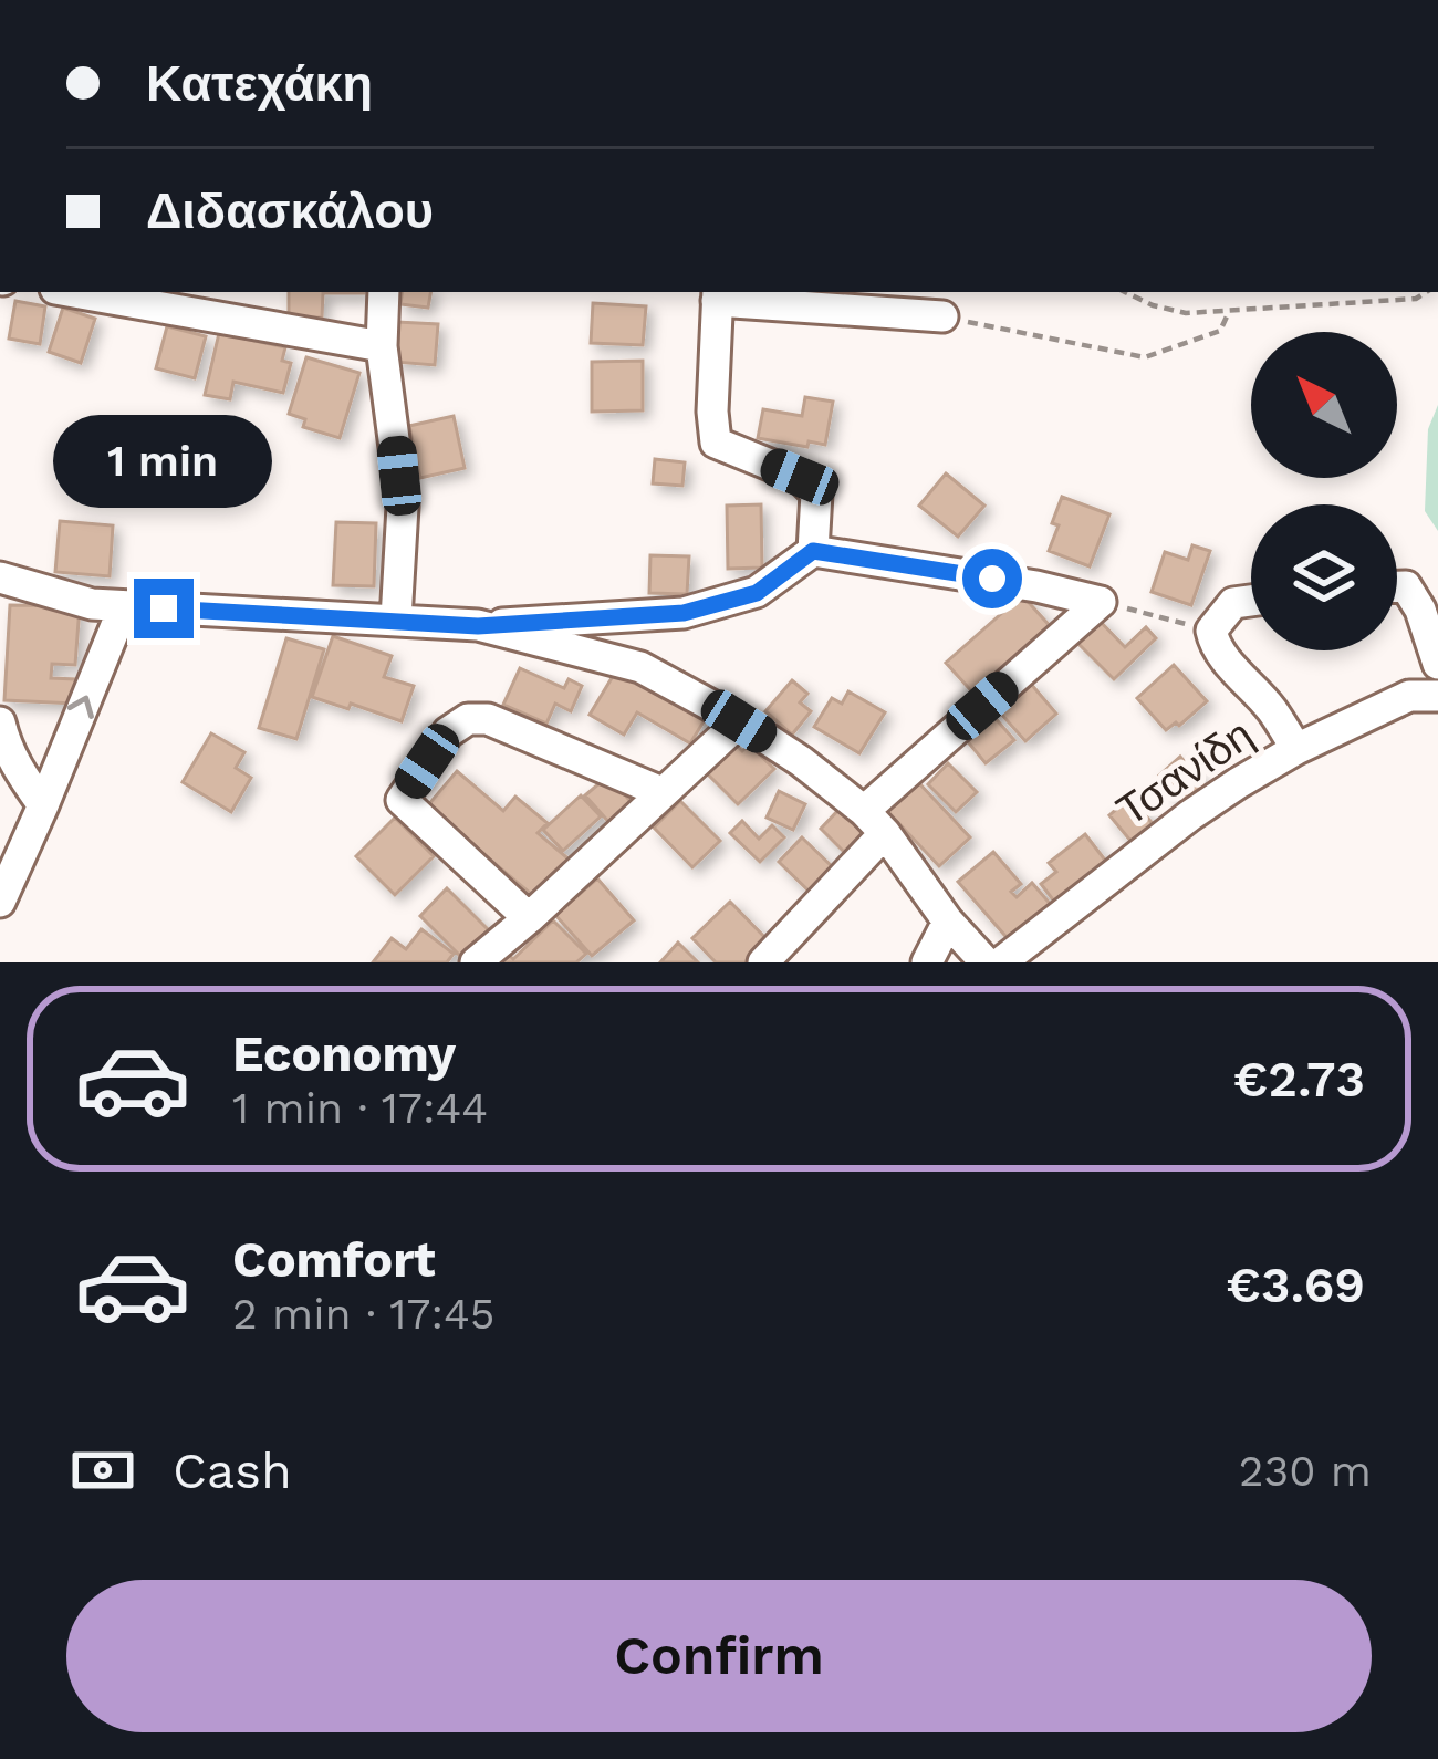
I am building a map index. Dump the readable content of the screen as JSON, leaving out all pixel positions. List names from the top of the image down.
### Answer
{
  "streets": {
    "street": ["Τσανίδη"]
  },
  "north": "top left",
  "page": {
    "banner": ["Κατεχάκη", "Διδασκάλου"],
    "bubble": "1 min",
    "list": [
      {
        "name": "Economy",
        "note": "1 min · 17:44",
        "value": "€2.73"
      },
      {
        "name": "Comfort",
        "note": "2 min · 17:45",
        "value": "€3.69"
      }
    ],
    "pay": ["Cash", "230 m"],
    "buttons": "Confirm"
  }
}
